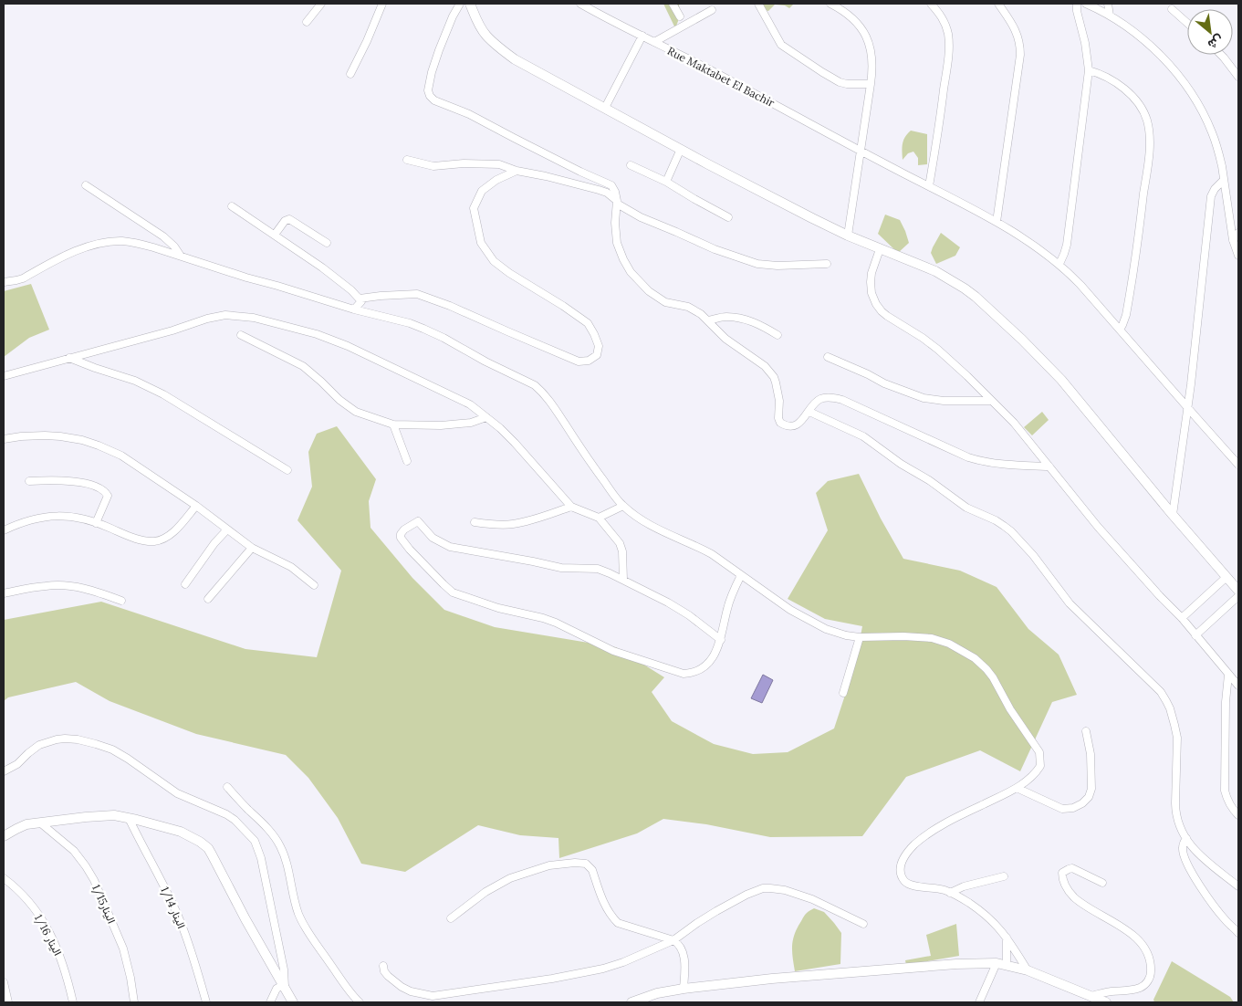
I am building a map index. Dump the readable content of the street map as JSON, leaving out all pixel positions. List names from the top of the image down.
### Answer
{
  "streets": {
    "street": [
      "Rue Maktabet El Bachir",
      "الينار1/15",
      "الينار 1/14",
      "الينار 1/16"
    ]
  },
  "north": "bottom right"
}
